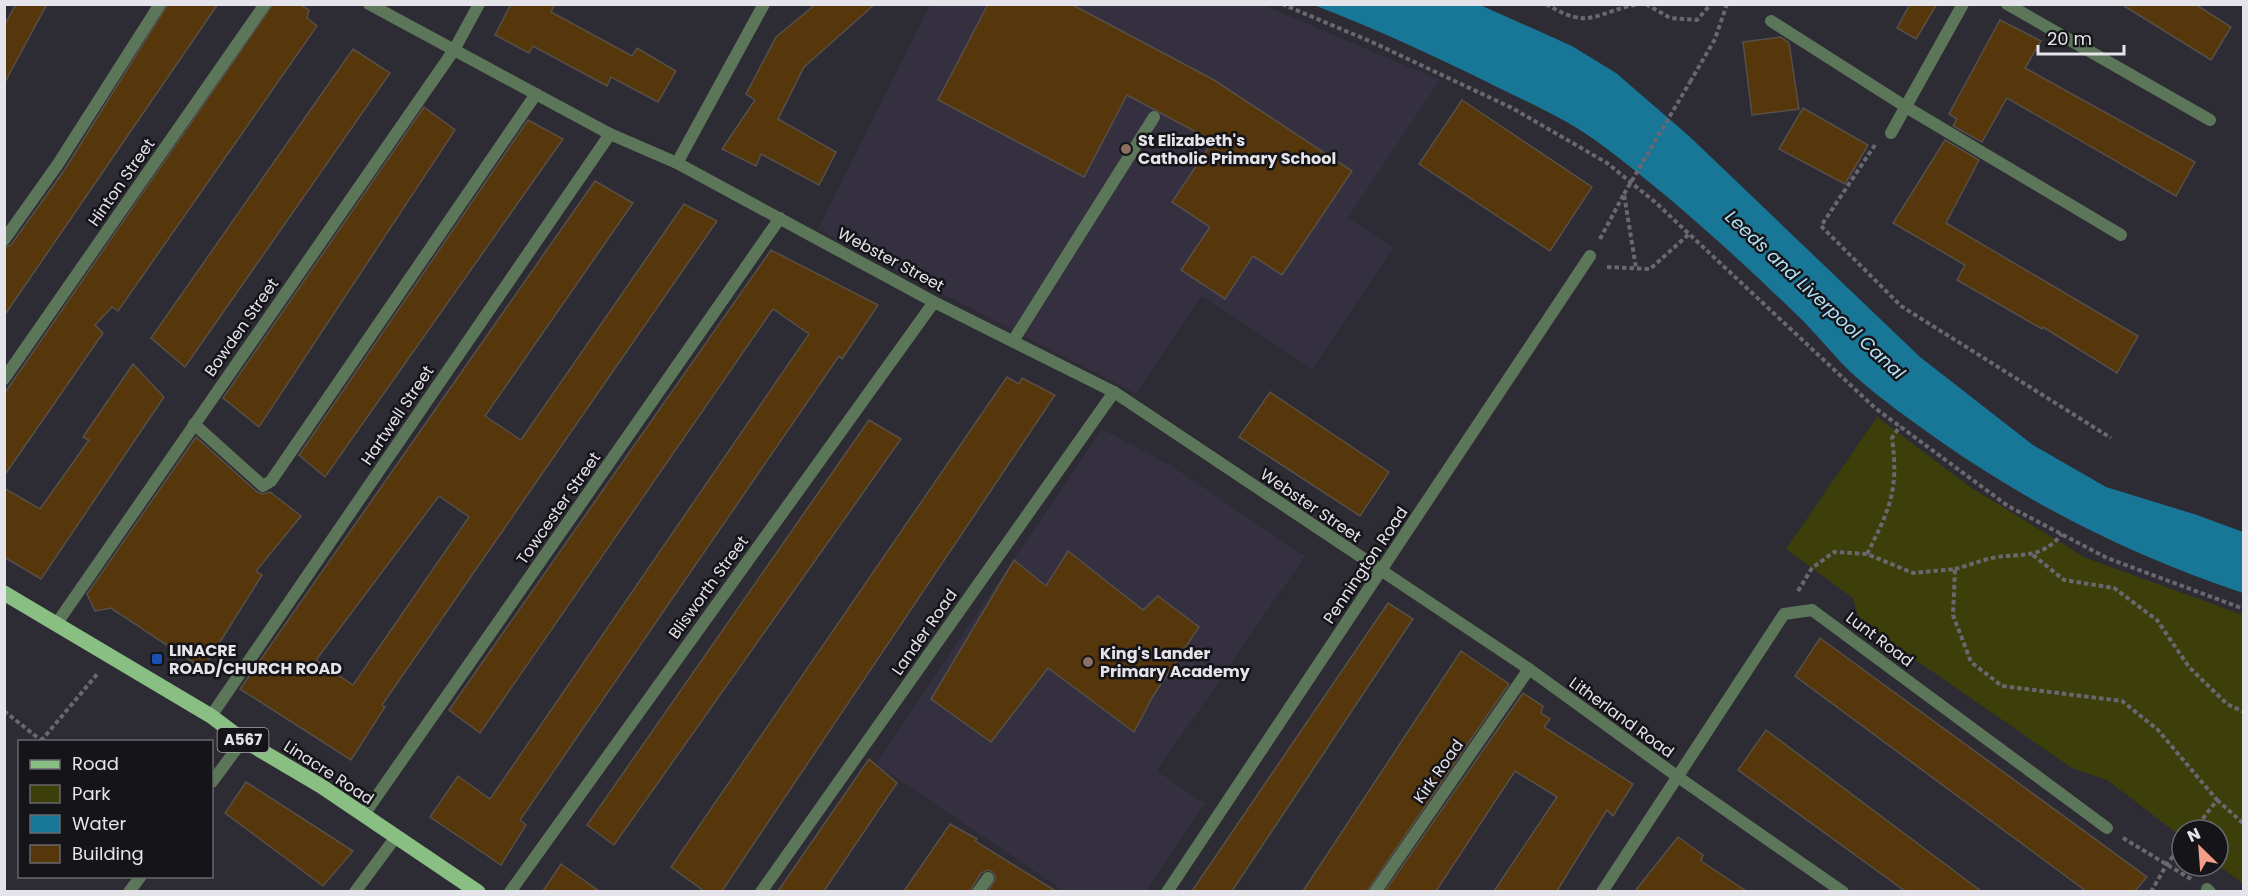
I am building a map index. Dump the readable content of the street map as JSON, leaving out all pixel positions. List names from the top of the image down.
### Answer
{
  "streets": {
    "main road": ["A567", "Linacre Road"],
    "street": [
      "Hinton Street",
      "Webster Street",
      "Bowden Street",
      "Hartwell Street",
      "Towcester Street",
      "Pennington Road",
      "Blisworth Street",
      "Lander Road",
      "Lunt Road",
      "Litherland Road",
      "Kirk Road"
    ]
  },
  "crossings": [
    ["Webster Street", "Bowden Street"],
    ["Webster Street", "Hartwell Street"],
    ["Webster Street", "Towcester Street"],
    ["Webster Street", "Pennington Road"],
    ["Webster Street", "Blisworth Street"],
    ["Webster Street", "Lander Road"],
    ["Webster Street", "Litherland Road"],
    ["Bowden Street", "Linacre Road"],
    ["Hartwell Street", "Linacre Road"],
    ["Towcester Street", "Linacre Road"],
    ["Pennington Road", "Litherland Road"],
    ["Litherland Road", "Kirk Road"]
  ],
  "water": ["Leeds and Liverpool Canal"],
  "places": {
    "other": ["St Elizabeth's Catholic Primary School", "King's Lander Primary Academy"],
    "transit": ["LINACRE ROAD/CHURCH ROAD"]
  },
  "legend": [
    "Road",
    "Park",
    "Water",
    "Building"
  ],
  "scale_bar": "20 m",
  "north": "top left"
}
